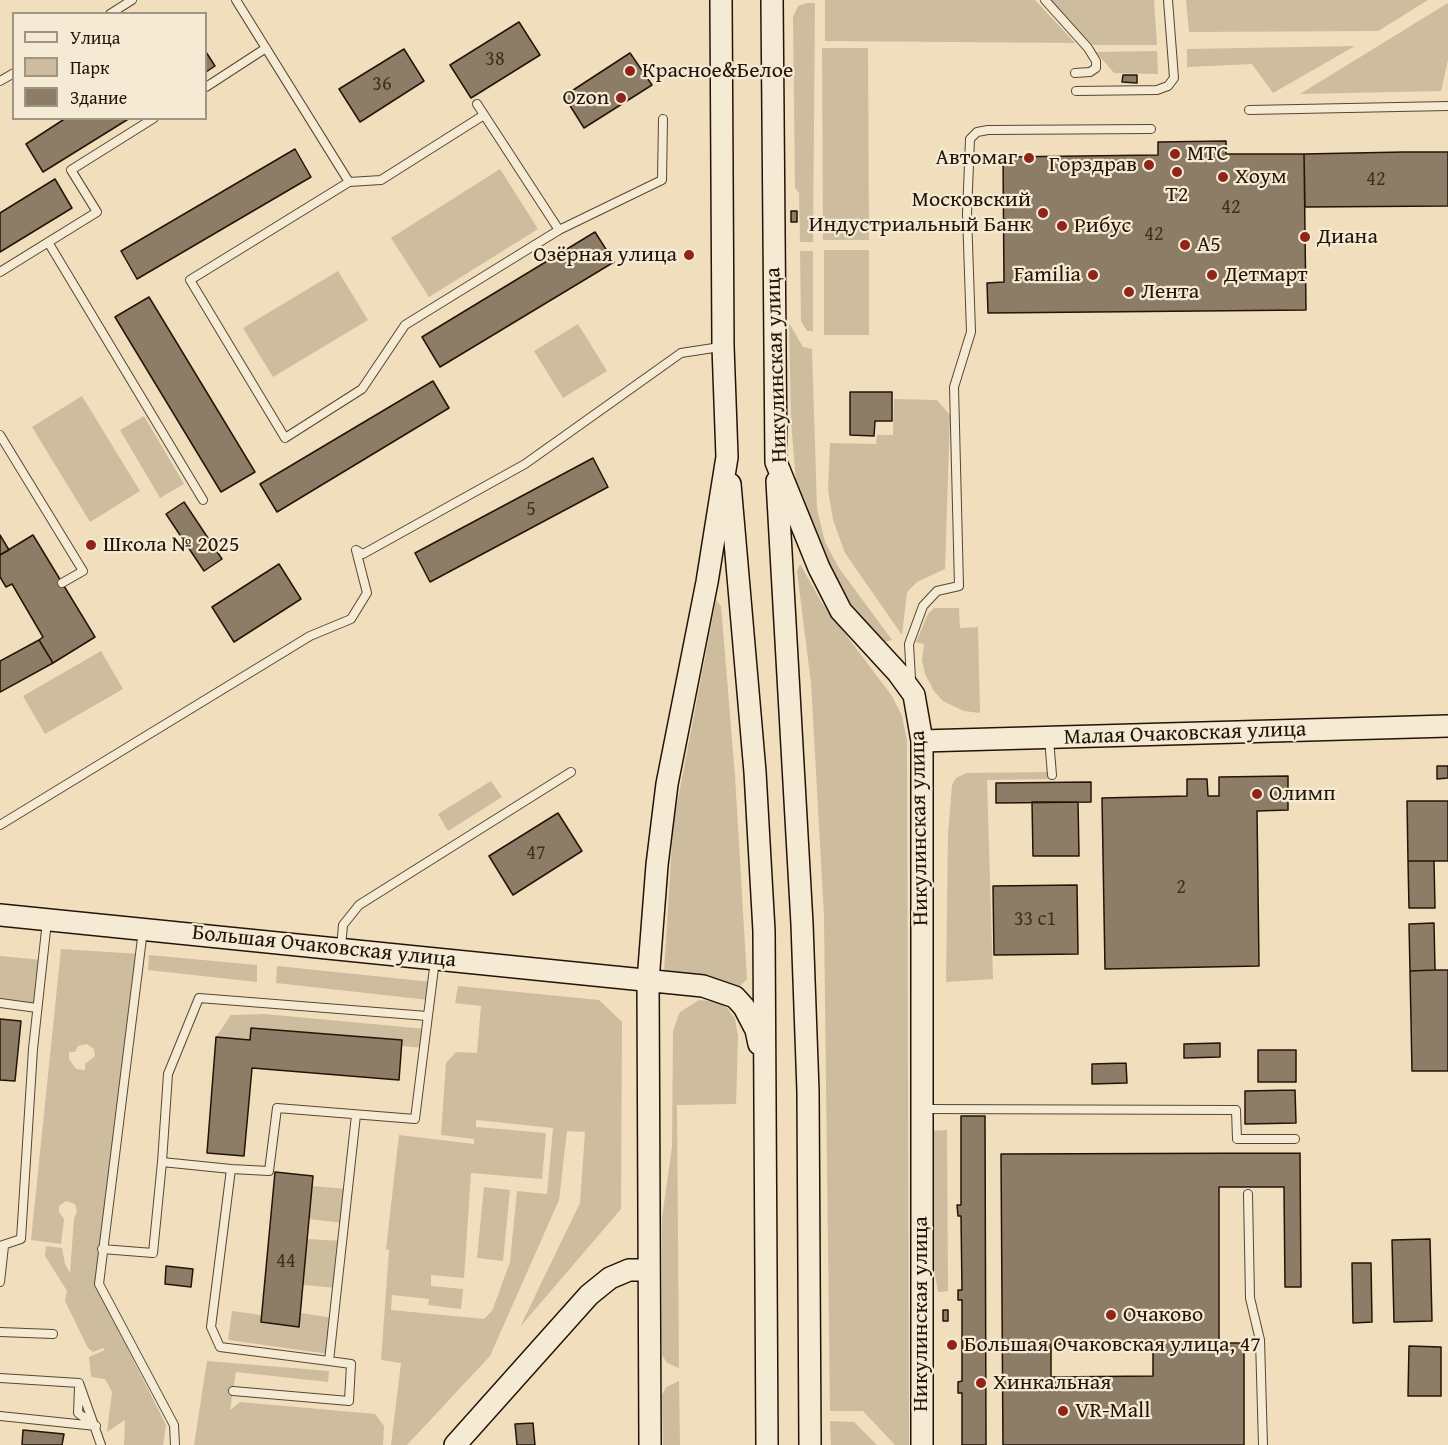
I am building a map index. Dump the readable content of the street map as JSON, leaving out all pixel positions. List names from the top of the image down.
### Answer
{
  "streets": {
    "street": ["Никулинская улица", "Малая Очаковская улица", "Большая Очаковская улица"]
  },
  "crossings": [
    ["Никулинская улица", "Малая Очаковская улица"]
  ],
  "places": [
    "Красное&Белое",
    "Ozon",
    "МТС",
    "Автомаг",
    "Горздрав",
    "T2",
    "Хоум",
    "Московский Индустриальный Банк",
    "Рибус",
    "Диана",
    "А5",
    "Озёрная улица",
    "Familia",
    "Детмарт",
    "Лента",
    "Школа № 2025",
    "Олимп",
    "Очаково",
    "Большая Очаковская улица, 47",
    "Хинкальная",
    "VR-Mall"
  ],
  "house_numbers": [
    "38",
    "36",
    "42",
    "42",
    "42",
    "5",
    "47",
    "2",
    "33 с1",
    "44"
  ],
  "legend": ["Улица", "Парк", "Здание"]
}
